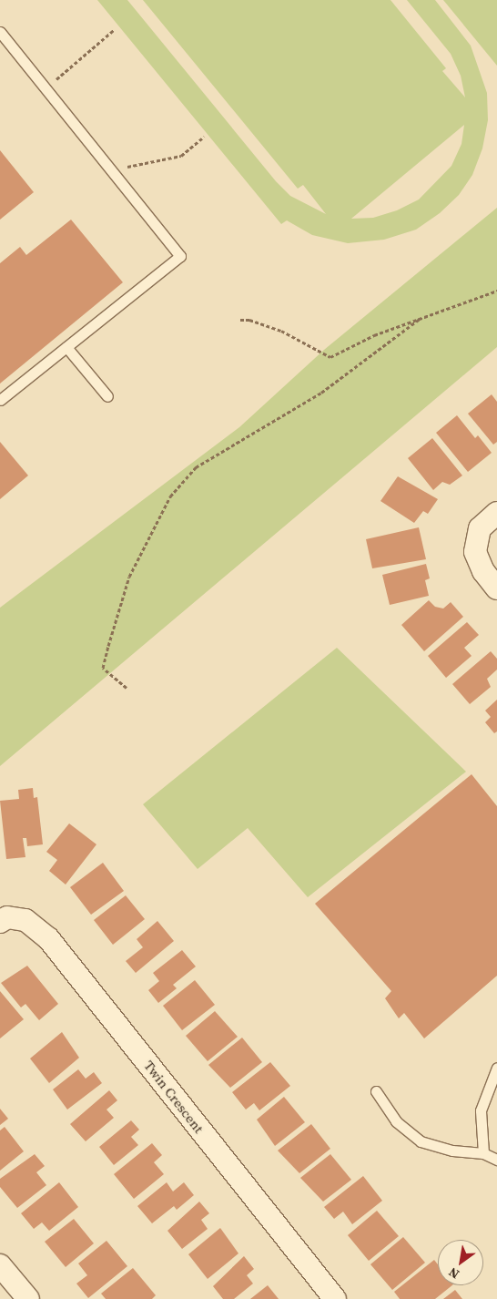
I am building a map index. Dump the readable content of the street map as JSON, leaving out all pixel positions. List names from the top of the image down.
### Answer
{
  "streets": {
    "street": ["Twin Crescent"]
  },
  "north": "bottom left"
}
